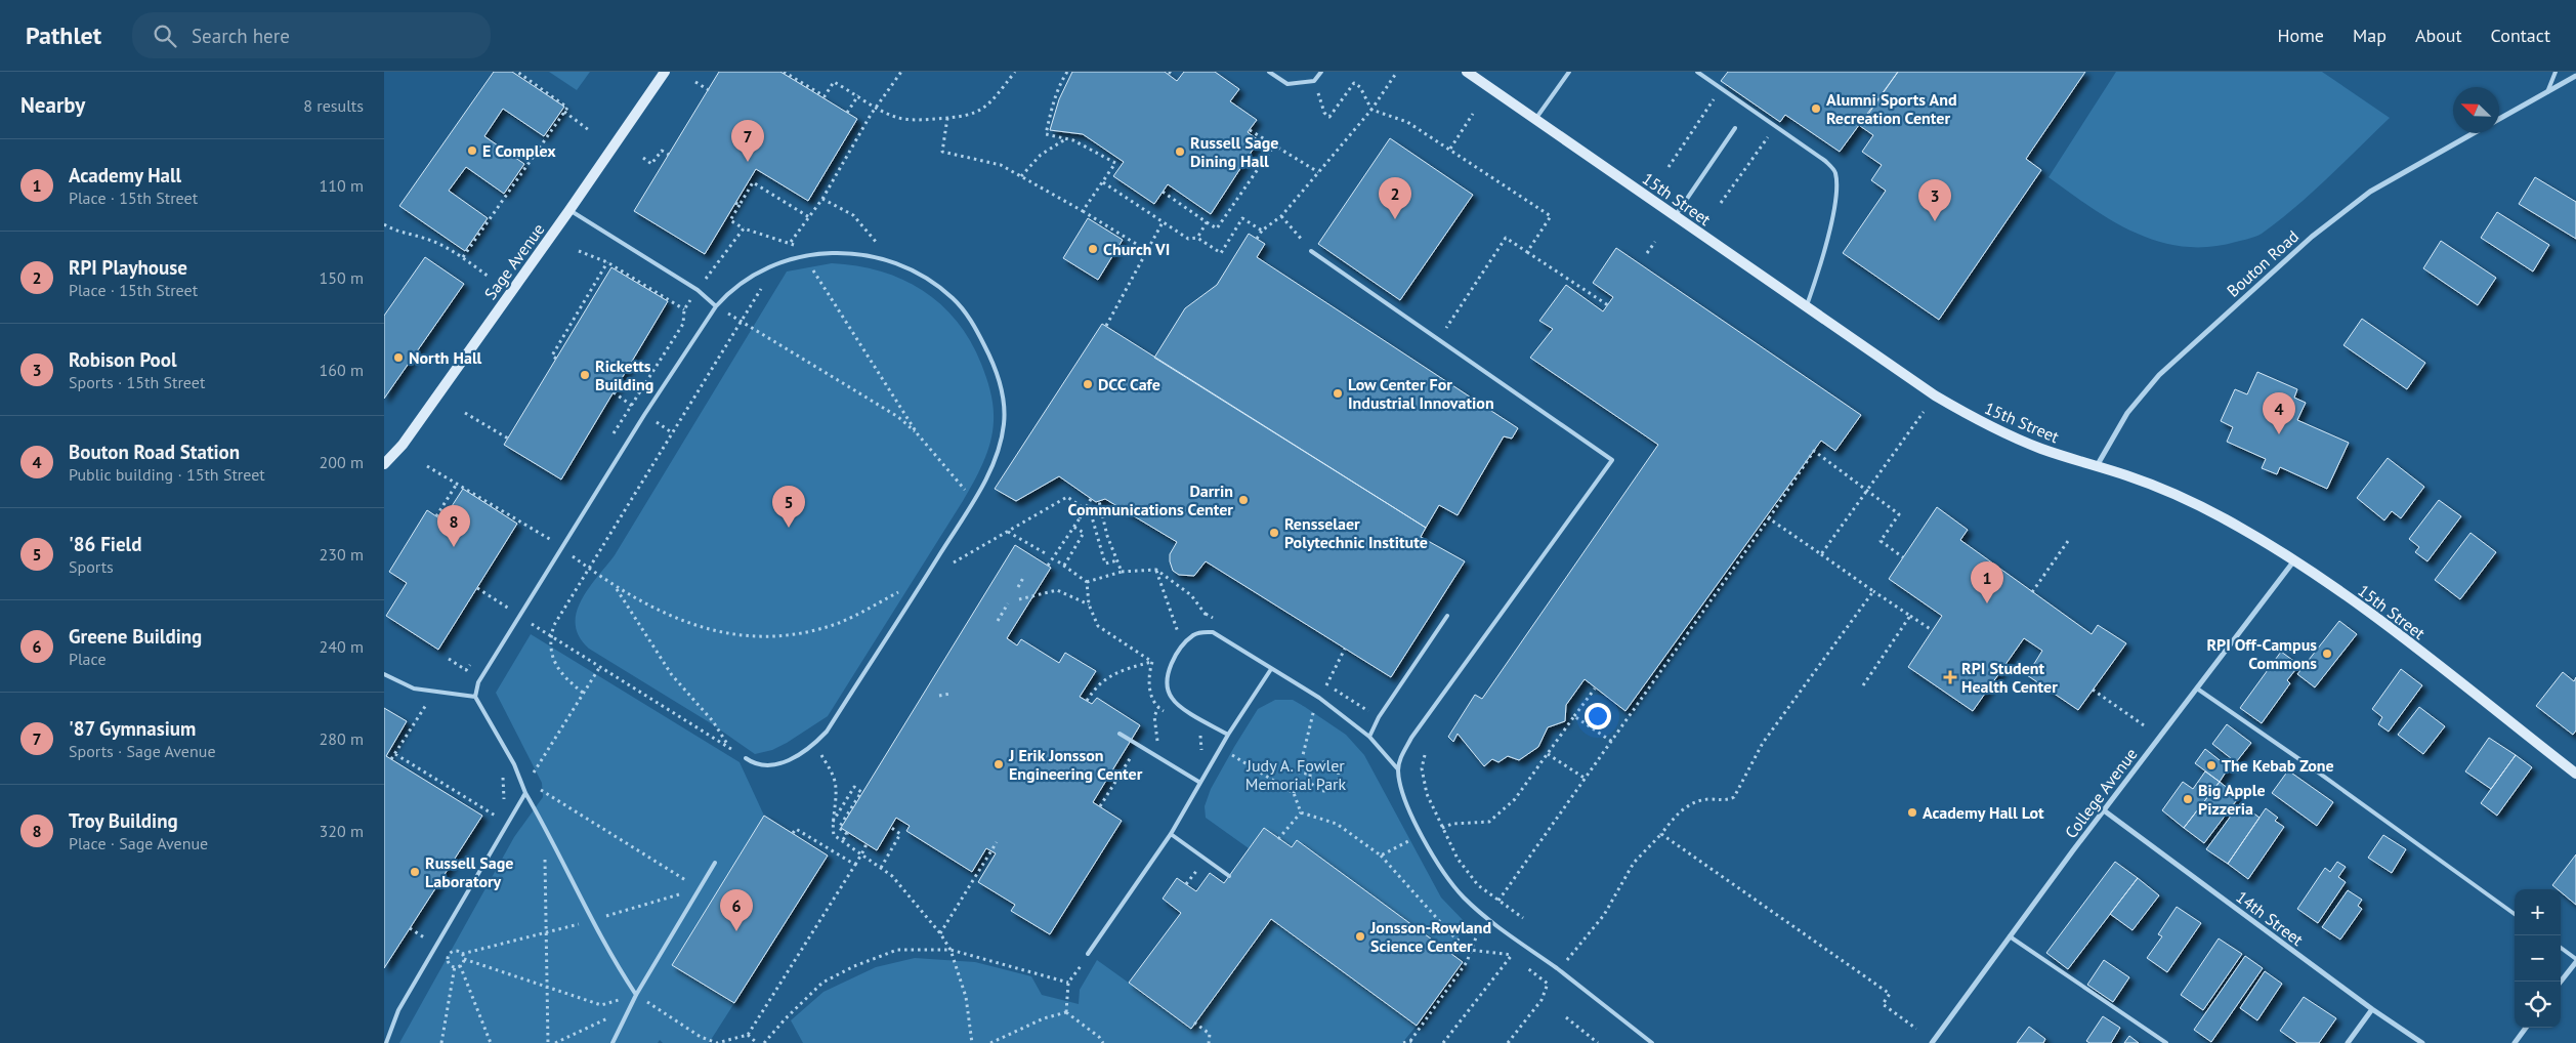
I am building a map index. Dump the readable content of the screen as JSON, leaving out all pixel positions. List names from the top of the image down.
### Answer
{
  "streets": {
    "street": [
      "15th Street",
      "Sage Avenue",
      "Bouton Road",
      "College Avenue",
      "14th Street"
    ]
  },
  "crossings": [
    ["15th Street", "Bouton Road"],
    ["15th Street", "College Avenue"],
    ["College Avenue", "14th Street"]
  ],
  "parks": ["Judy A. Fowler Memorial Park"],
  "places": {
    "other": [
      "Alumni Sports And Recreation Center",
      "E Complex",
      "Russell Sage Dining Hall",
      "Church VI",
      "North Hall",
      "Ricketts Building",
      "DCC Cafe",
      "Low Center For Industrial Innovation",
      "Darrin Communications Center",
      "Rensselaer Polytechnic Institute",
      "RPI Off-Campus Commons",
      "J Erik Jonsson Engineering Center",
      "The Kebab Zone",
      "Big Apple Pizzeria",
      "Academy Hall Lot",
      "Russell Sage Laboratory",
      "Jonsson-Rowland Science Center"
    ],
    "health": ["RPI Student Health Center"]
  },
  "north": "top left",
  "page": {
    "header": "Pathlet",
    "search": "Search here",
    "nav": [
      "Home",
      "Map",
      "About",
      "Contact"
    ],
    "heading": ["Nearby", "8 results"],
    "pins": [
      "7",
      "2",
      "3",
      "4",
      "5",
      "8",
      "1",
      "6"
    ],
    "list": [
      {
        "mark": "1",
        "name": "Academy Hall",
        "note": "Place · 15th Street",
        "value": "110 m"
      },
      {
        "mark": "2",
        "name": "RPI Playhouse",
        "note": "Place · 15th Street",
        "value": "150 m"
      },
      {
        "mark": "3",
        "name": "Robison Pool",
        "note": "Sports · 15th Street",
        "value": "160 m"
      },
      {
        "mark": "4",
        "name": "Bouton Road Station",
        "note": "Public building · 15th Street",
        "value": "200 m"
      },
      {
        "mark": "5",
        "name": "'86 Field",
        "note": "Sports",
        "value": "230 m"
      },
      {
        "mark": "6",
        "name": "Greene Building",
        "note": "Place",
        "value": "240 m"
      },
      {
        "mark": "7",
        "name": "'87 Gymnasium",
        "note": "Sports · Sage Avenue",
        "value": "280 m"
      },
      {
        "mark": "8",
        "name": "Troy Building",
        "note": "Place · Sage Avenue",
        "value": "320 m"
      }
    ],
    "map_buttons": ["+", "−"]
  }
}
